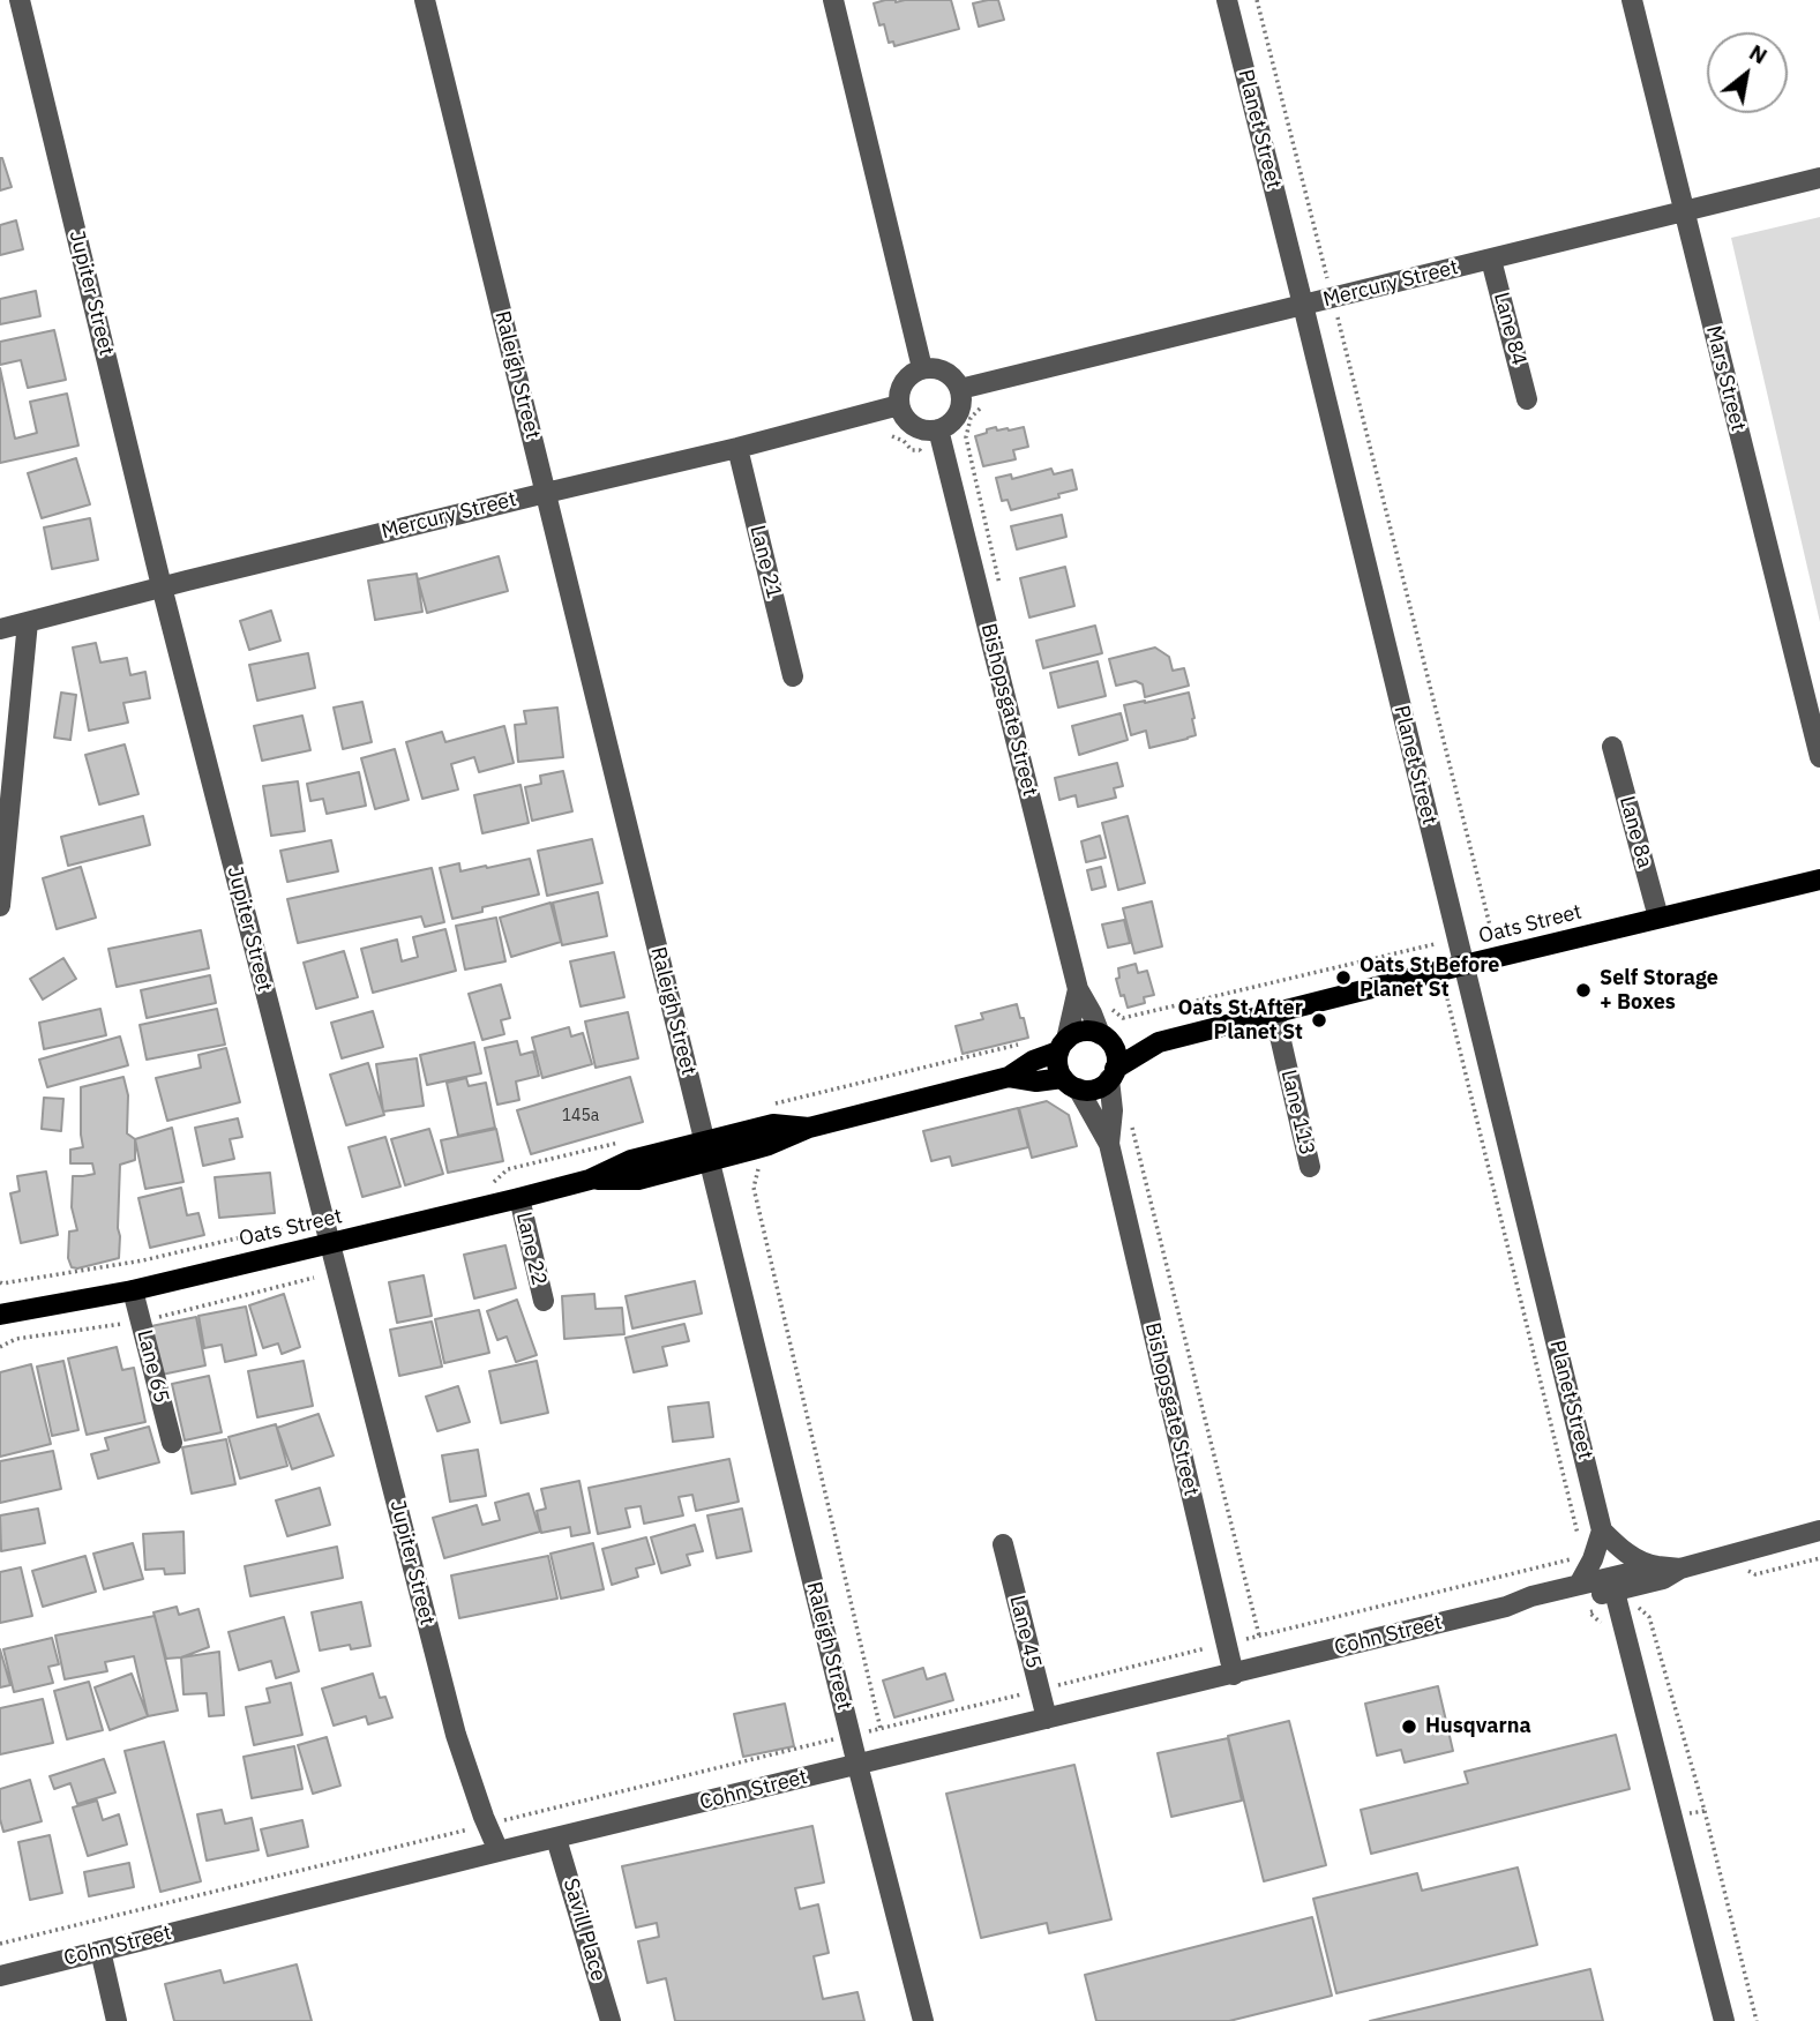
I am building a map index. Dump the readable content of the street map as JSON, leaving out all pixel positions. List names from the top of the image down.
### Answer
{
  "streets": {
    "main road": ["Oats Street"],
    "street": [
      "Planet Street",
      "Mercury Street",
      "Jupiter Street",
      "Lane 84",
      "Raleigh Street",
      "Mars Street",
      "Lane 21",
      "Bishopsgate Street",
      "Lane 8a",
      "Lane 113",
      "Lane 22",
      "Lane 65",
      "Lane 45",
      "Cohn Street",
      "Savill Place"
    ]
  },
  "crossings": [
    ["Planet Street", "Mercury Street"],
    ["Planet Street", "Oats Street"],
    ["Mercury Street", "Jupiter Street"],
    ["Mercury Street", "Lane 84"],
    ["Mercury Street", "Raleigh Street"],
    ["Mercury Street", "Mars Street"],
    ["Mercury Street", "Lane 21"],
    ["Mercury Street", "Bishopsgate Street"],
    ["Jupiter Street", "Oats Street"],
    ["Jupiter Street", "Cohn Street"],
    ["Raleigh Street", "Oats Street"],
    ["Raleigh Street", "Cohn Street"],
    ["Bishopsgate Street", "Oats Street"],
    ["Bishopsgate Street", "Cohn Street"],
    ["Lane 8a", "Oats Street"],
    ["Oats Street", "Lane 113"],
    ["Oats Street", "Lane 22"],
    ["Oats Street", "Lane 65"],
    ["Lane 45", "Cohn Street"],
    ["Cohn Street", "Savill Place"]
  ],
  "places": [
    "Oats St Before Planet St",
    "Self Storage + Boxes",
    "Oats St After Planet St",
    "Husqvarna"
  ],
  "house_numbers": ["145a"],
  "north": "top right"
}
